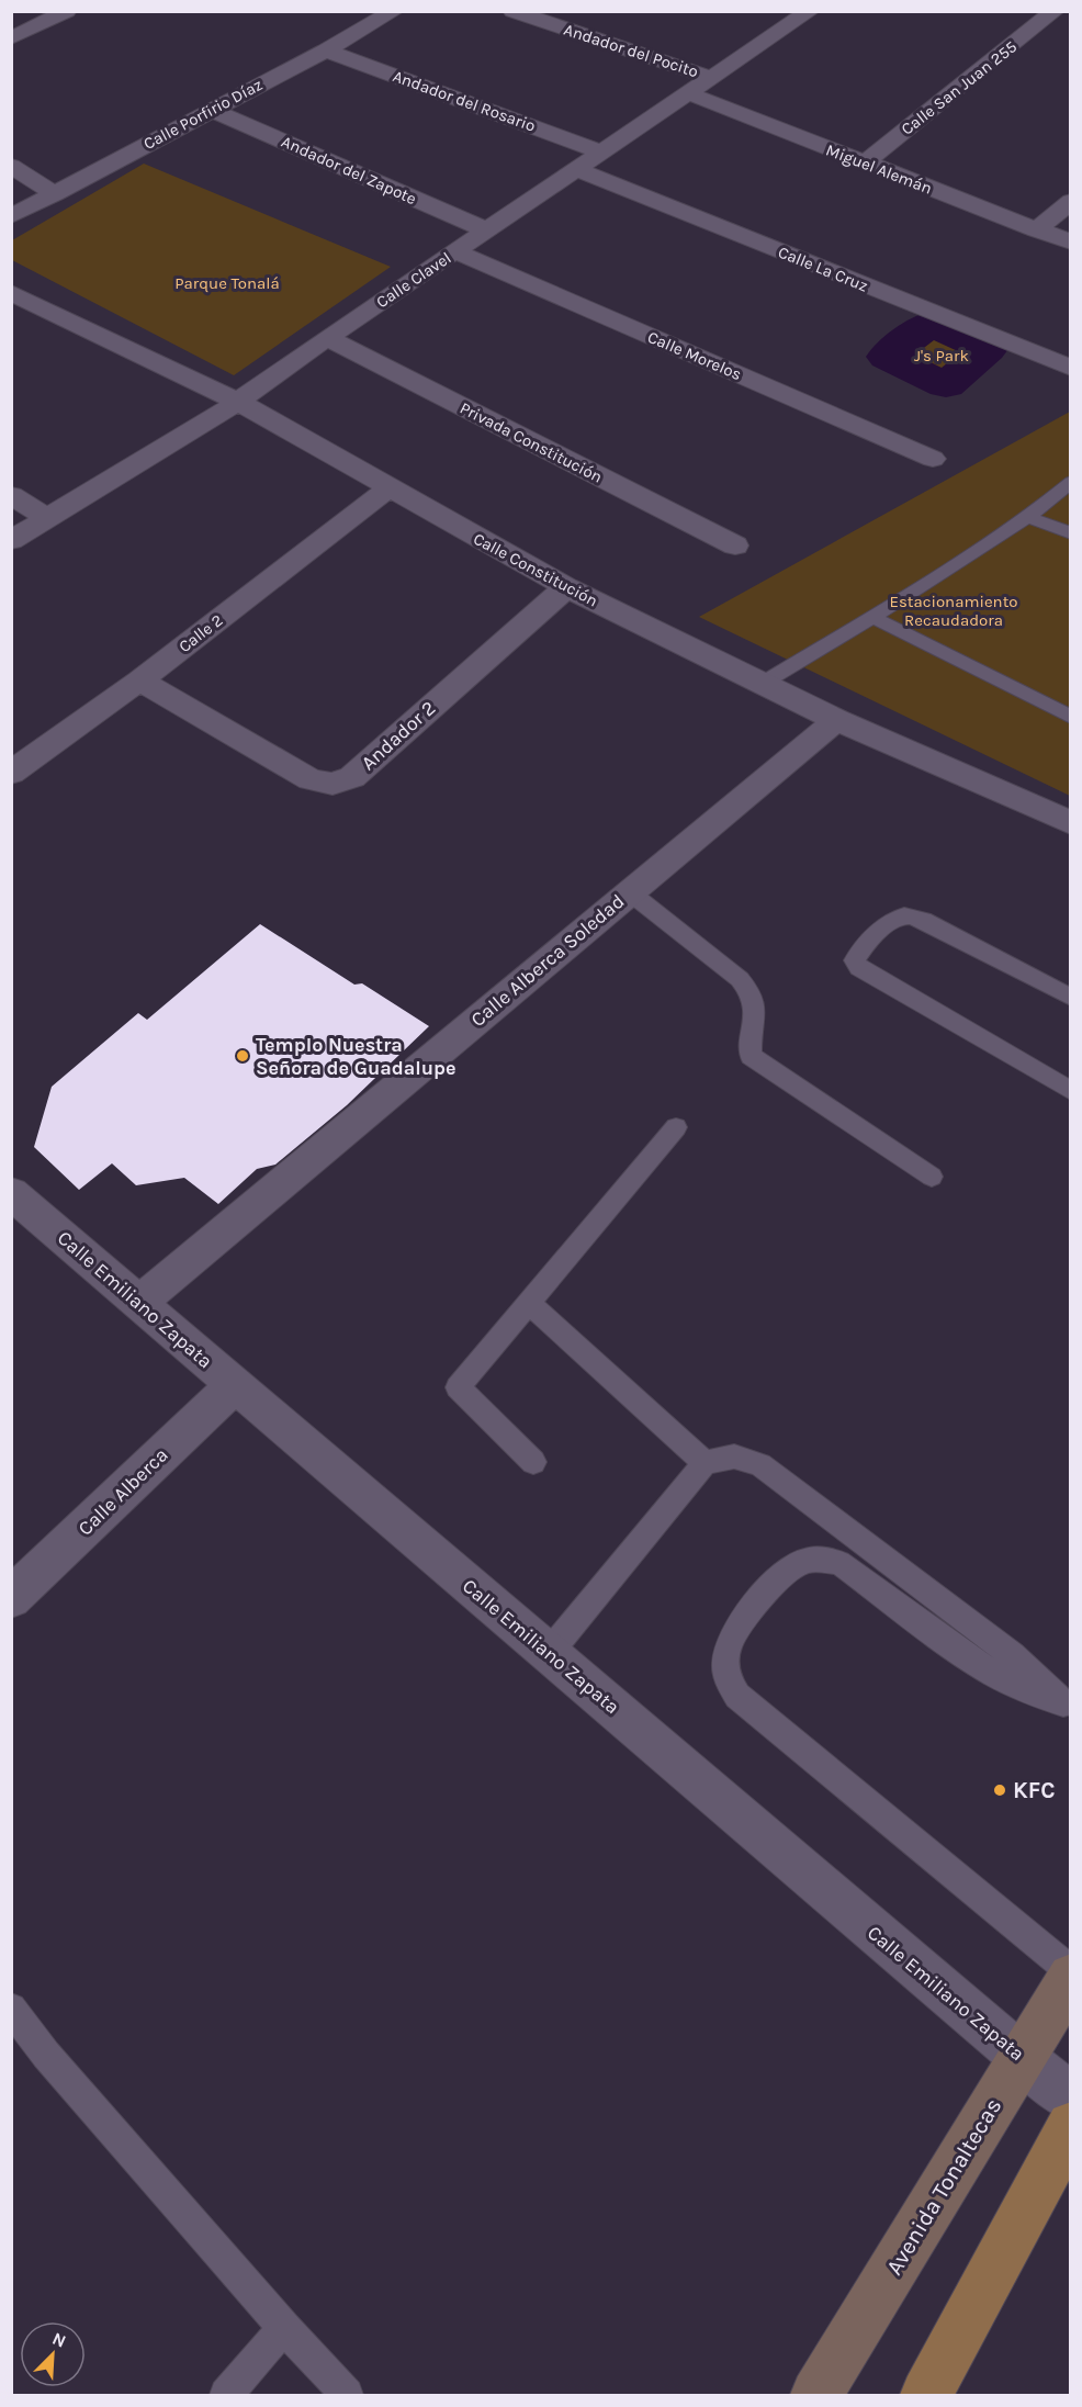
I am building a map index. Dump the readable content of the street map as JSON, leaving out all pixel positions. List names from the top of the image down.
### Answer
{
  "streets": {
    "main road": ["Avenida Tonaltecas"],
    "street": [
      "Andador del Pocito",
      "Calle San Juan 255",
      "Andador del Rosario",
      "Calle Porfirio Díaz",
      "Miguel Alemán",
      "Andador del Zapote",
      "Calle La Cruz",
      "Calle Clavel",
      "Calle Morelos",
      "Privada Constitución",
      "Calle Constitución",
      "Calle 2",
      "Andador 2",
      "Calle Alberca Soledad",
      "Calle Emiliano Zapata",
      "Calle Alberca"
    ]
  },
  "crossings": [
    ["Andador del Pocito", "Calle Clavel"],
    ["Calle San Juan 255", "Miguel Alemán"],
    ["Andador del Rosario", "Calle Porfirio Díaz"],
    ["Andador del Rosario", "Calle Clavel"],
    ["Calle Porfirio Díaz", "Andador del Zapote"],
    ["Miguel Alemán", "Calle Clavel"],
    ["Andador del Zapote", "Calle Clavel"],
    ["Calle La Cruz", "Calle Clavel"],
    ["Calle Clavel", "Calle Morelos"],
    ["Calle Clavel", "Privada Constitución"],
    ["Calle Clavel", "Calle Constitución"],
    ["Calle Constitución", "Calle 2"],
    ["Calle Constitución", "Andador 2"],
    ["Calle Constitución", "Calle Alberca Soledad"],
    ["Calle 2", "Andador 2"],
    ["Calle Alberca Soledad", "Calle Emiliano Zapata"],
    ["Calle Emiliano Zapata", "Calle Alberca"],
    ["Calle Emiliano Zapata", "Avenida Tonaltecas"]
  ],
  "parks": ["Parque Tonalá", "J's Park", "Estacionamiento Recaudadora"],
  "places": ["Templo Nuestra Señora de Guadalupe", "KFC"],
  "north": "top right"
}
